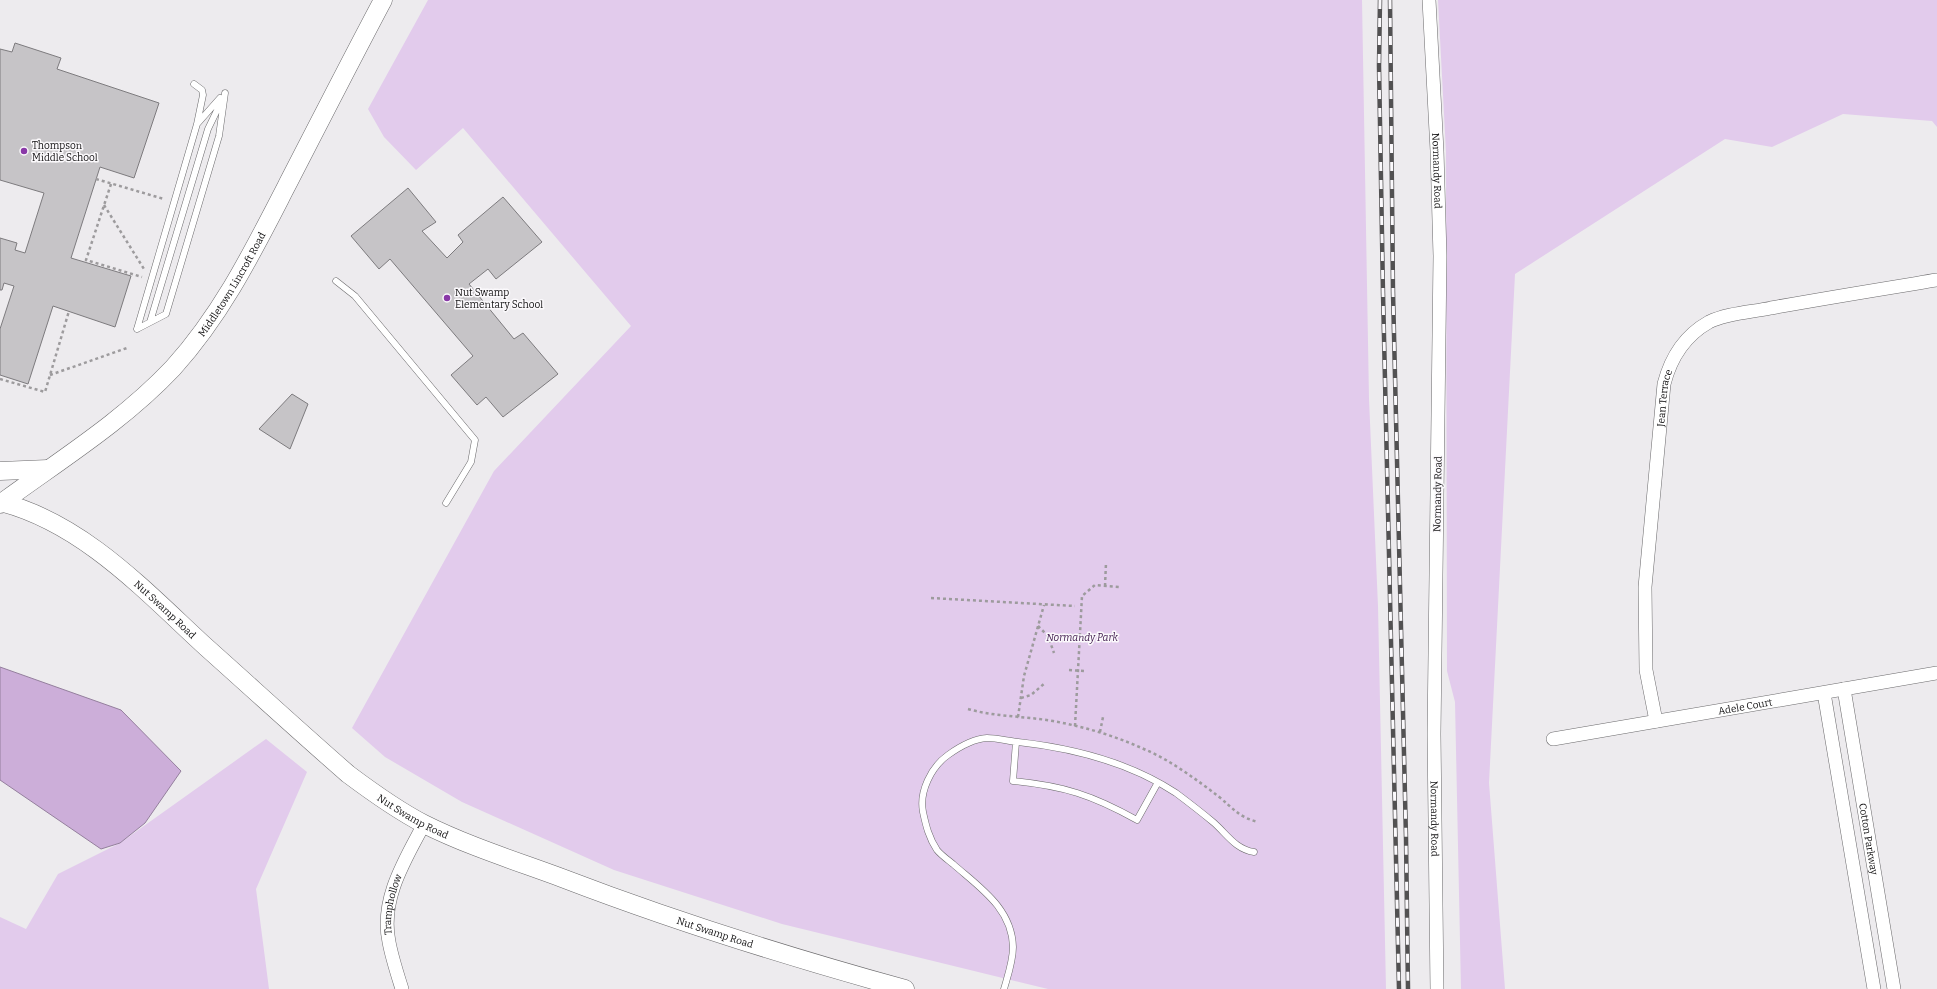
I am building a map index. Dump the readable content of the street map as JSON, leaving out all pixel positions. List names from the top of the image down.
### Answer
{
  "streets": {
    "main road": ["Middletown Lincroft Road", "Nut Swamp Road"],
    "street": [
      "Normandy Road",
      "Jean Terrace",
      "Adele Court",
      "Cotton Parkway",
      "Tramphollow"
    ]
  },
  "crossings": [
    ["Middletown Lincroft Road", "Nut Swamp Road"],
    ["Jean Terrace", "Adele Court"],
    ["Nut Swamp Road", "Tramphollow"],
    ["Adele Court", "Cotton Parkway"]
  ],
  "parks": ["Normandy Park"],
  "places": ["Thompson Middle School", "Nut Swamp Elementary School"]
}
